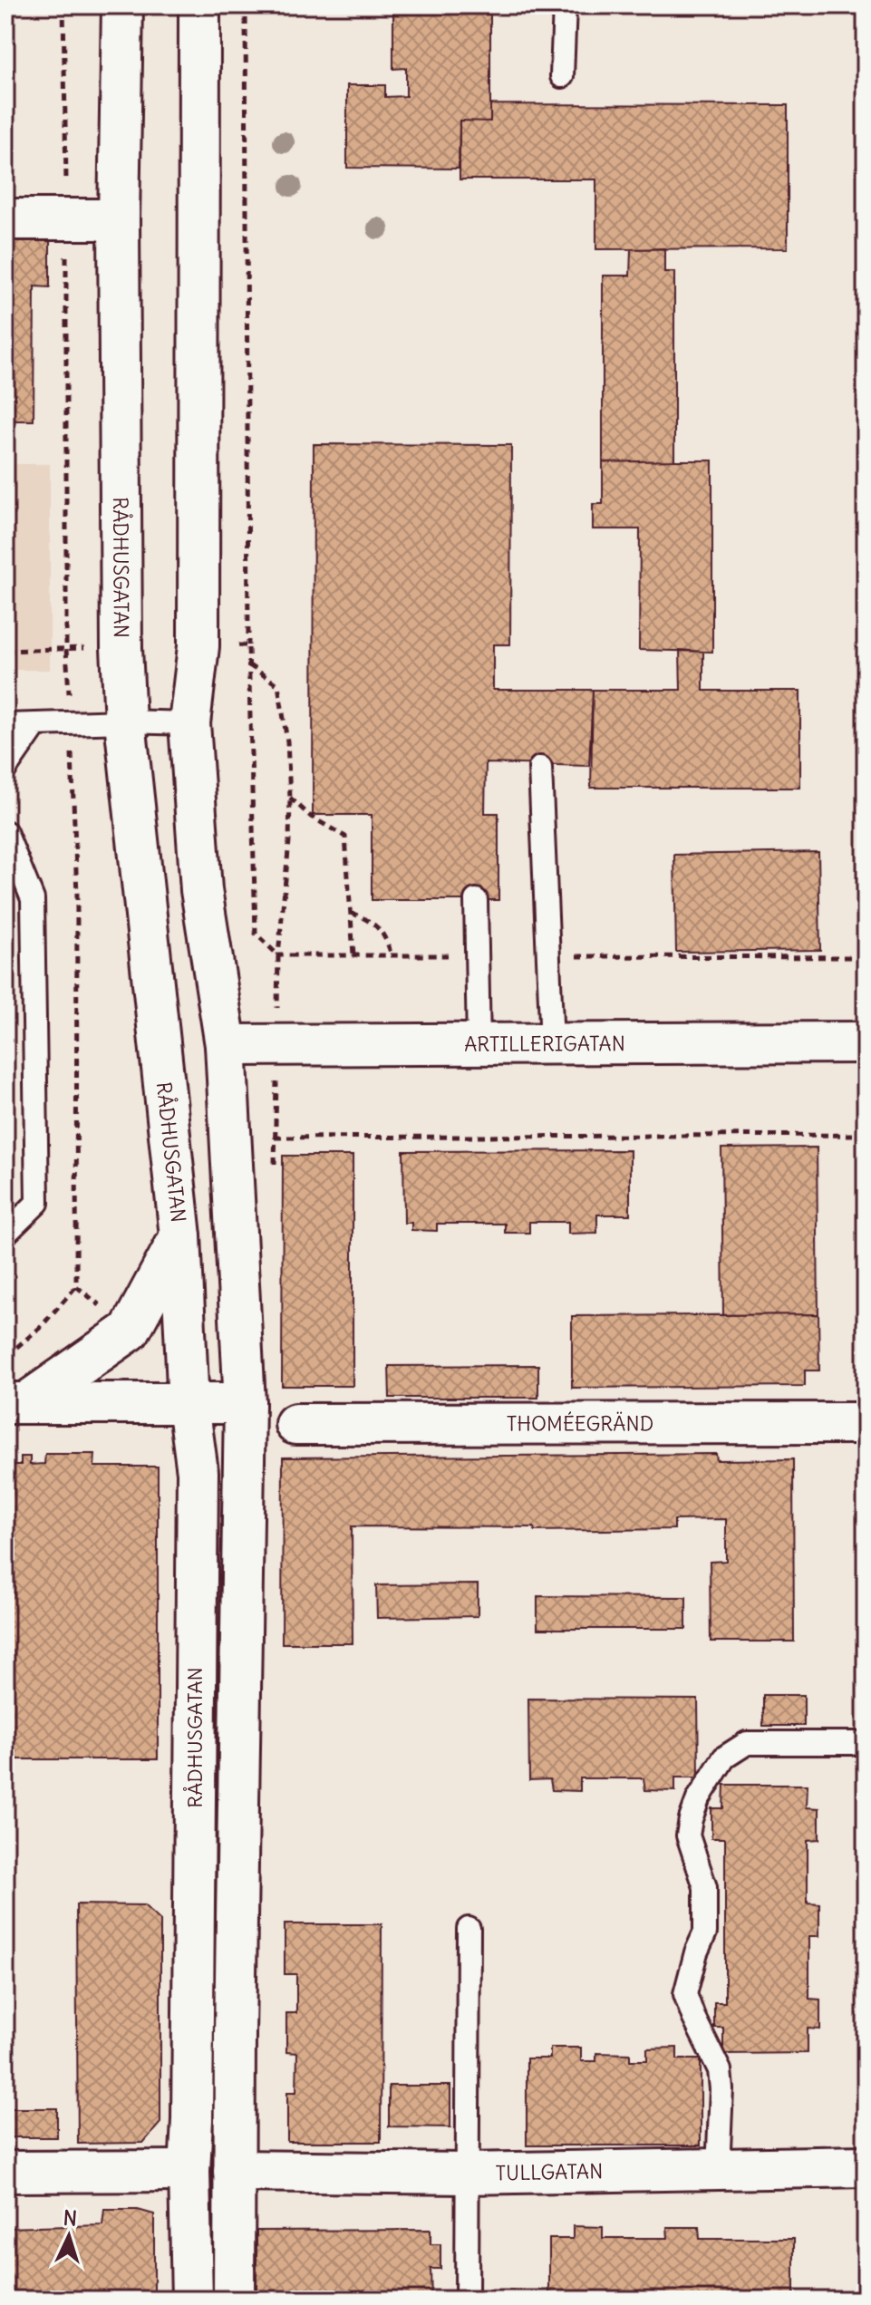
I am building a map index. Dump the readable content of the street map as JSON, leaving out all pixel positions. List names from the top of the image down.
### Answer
{
  "streets": {
    "main road": [
      "RÅDHUSGATAN",
      "ARTILLERIGATAN",
      "THOMÉEGRÄND",
      "TULLGATAN"
    ]
  },
  "north": "top"
}
